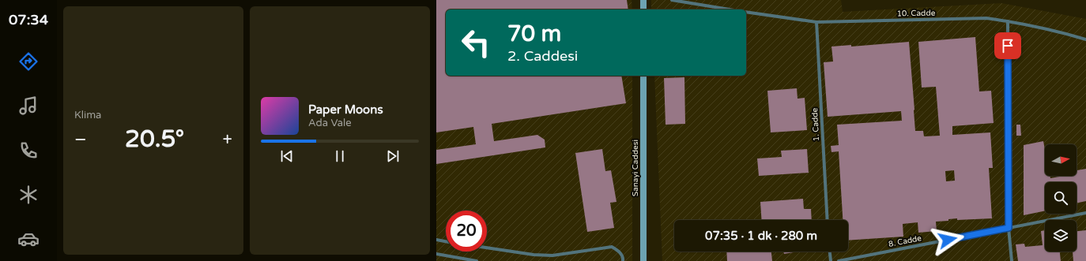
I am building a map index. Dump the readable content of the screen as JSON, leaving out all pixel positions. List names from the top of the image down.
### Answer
{
  "streets": {
    "street": ["Sanayi Caddesi"],
    "lane": ["10. Cadde", "1. Cadde", "8. Cadde"]
  },
  "crossings": [
    ["10. Cadde", "1. Cadde"]
  ],
  "north": "right",
  "page": {
    "tabs": "07:34",
    "tile": "Klima",
    "turn": ["70 m", "2. Caddesi"],
    "song": ["Paper Moons", "Ada Vale"],
    "heat": ["−", "20.5°", "+"],
    "limit": "20",
    "trip": "07:35 · 1 dk · 280 m"
  }
}
